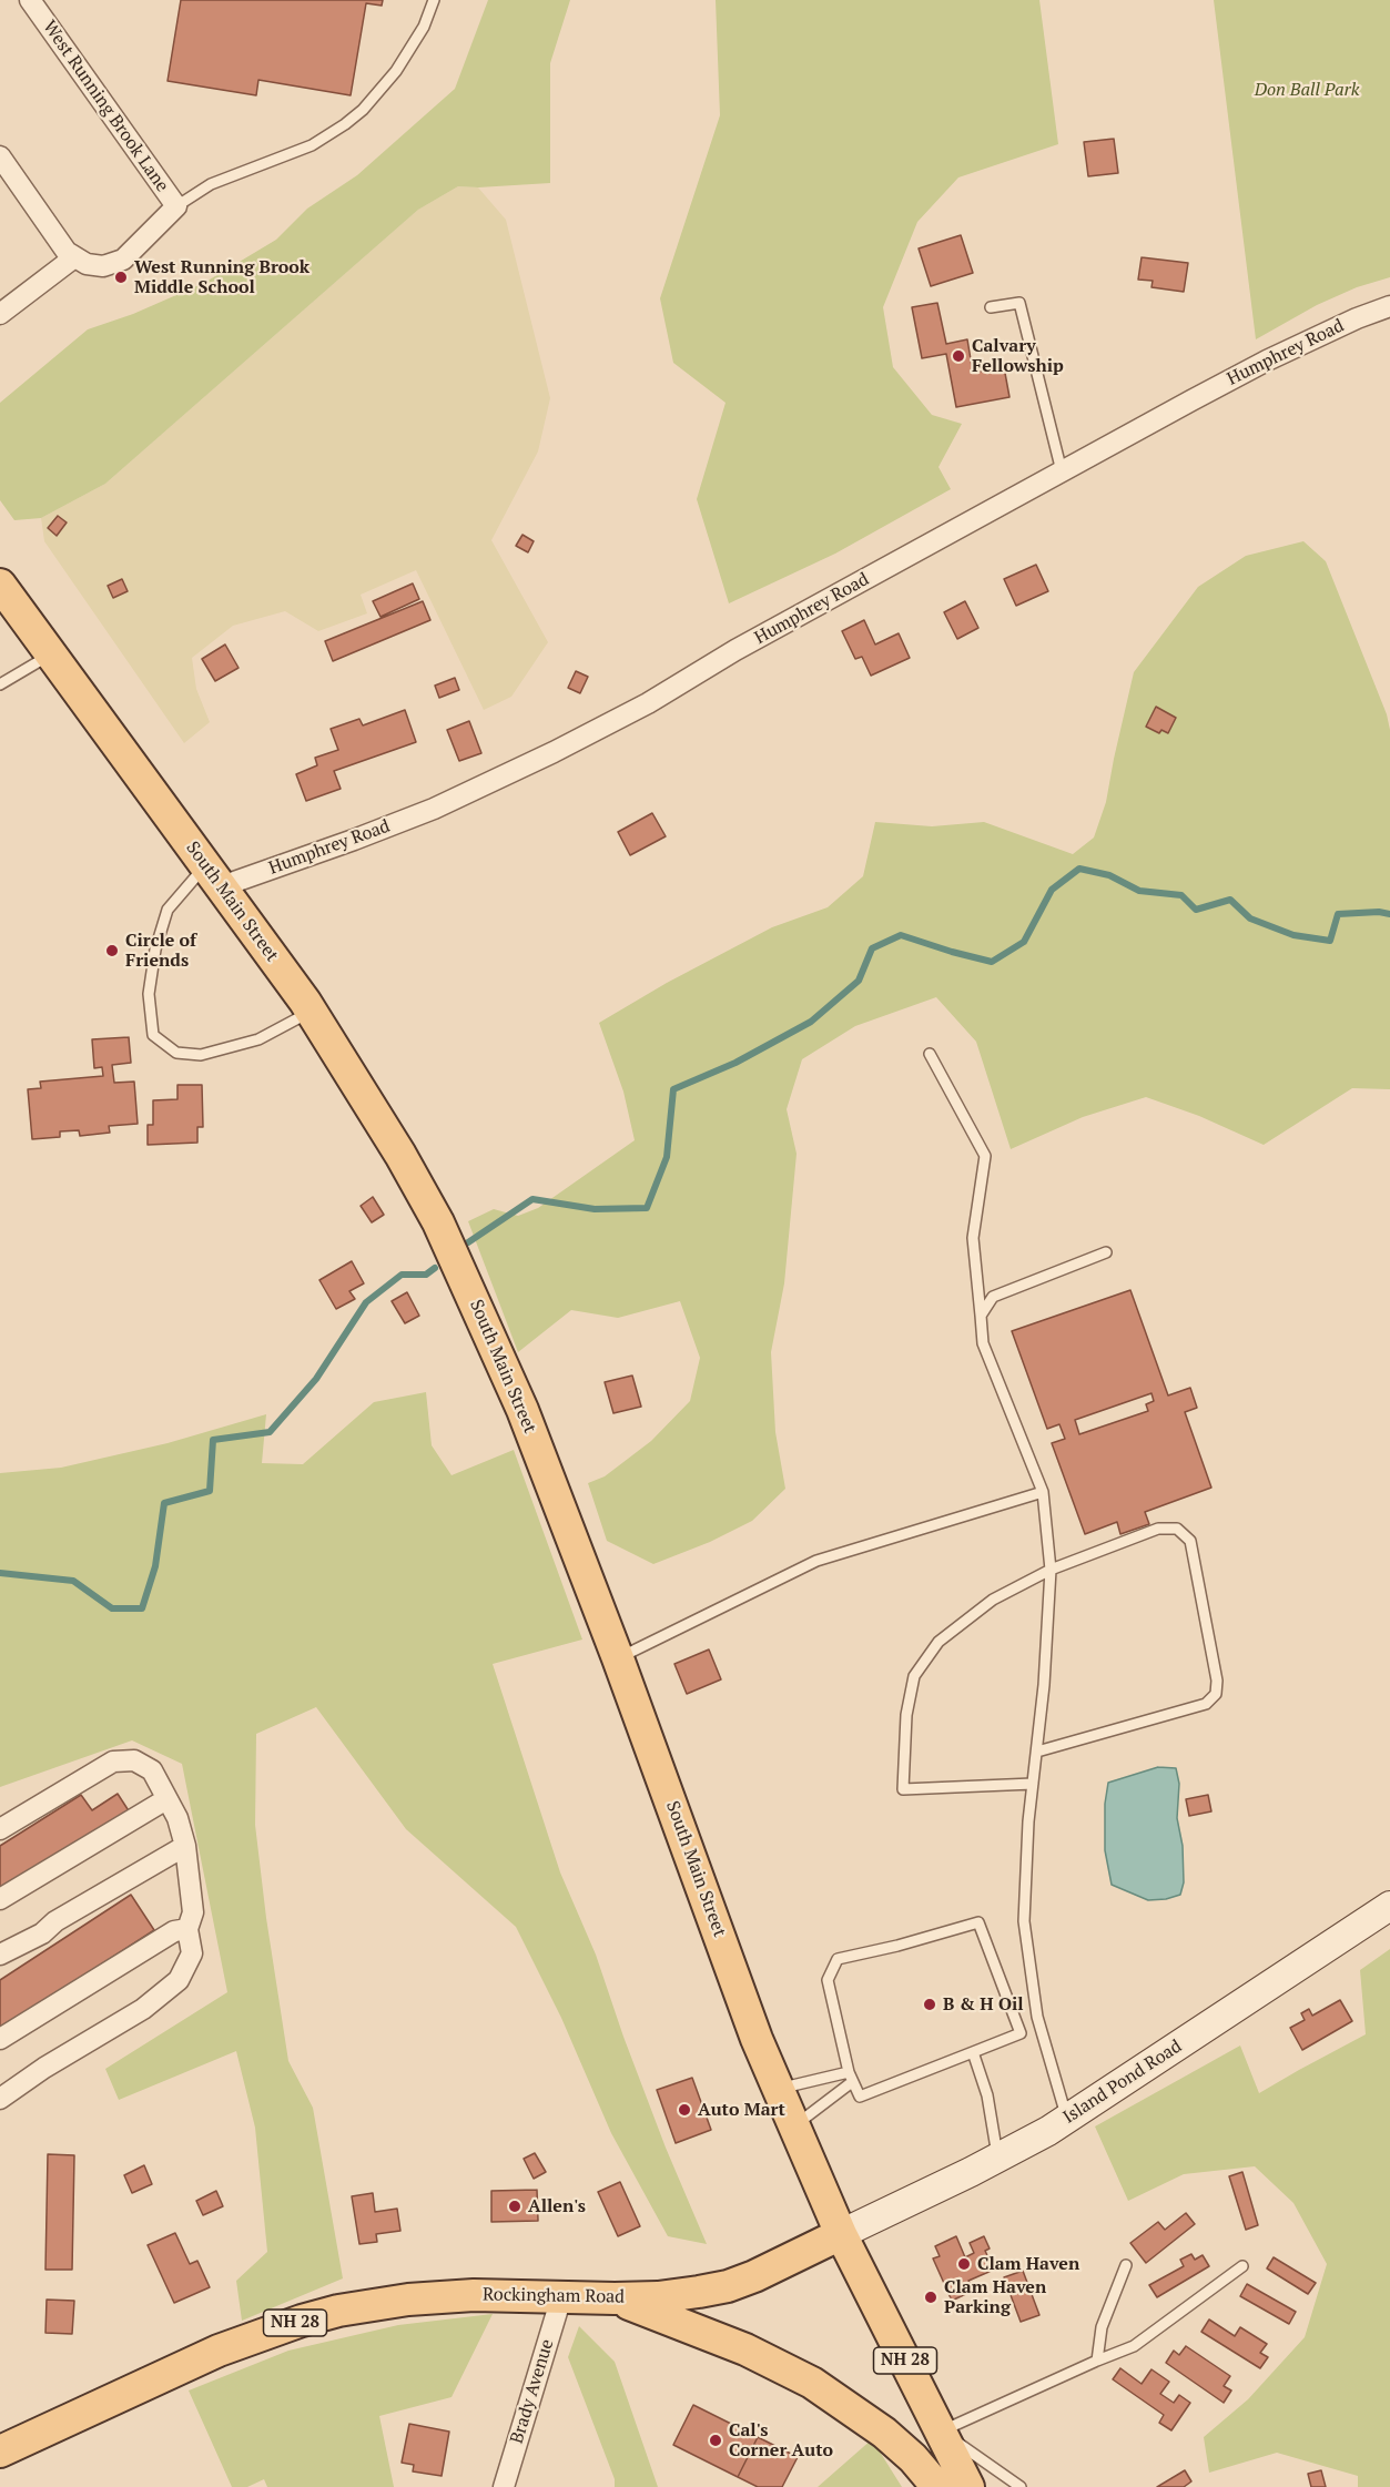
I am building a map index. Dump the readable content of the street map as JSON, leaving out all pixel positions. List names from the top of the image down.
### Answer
{
  "streets": {
    "main road": ["South Main Street", "Rockingham Road", "NH 28"],
    "street": [
      "West Running Brook Lane",
      "Humphrey Road",
      "Island Pond Road",
      "Brady Avenue"
    ]
  },
  "crossings": [
    ["Humphrey Road", "South Main Street"],
    ["South Main Street", "Island Pond Road"],
    ["South Main Street", "Rockingham Road"],
    ["South Main Street", "NH 28"],
    ["Island Pond Road", "Rockingham Road"],
    ["Island Pond Road", "NH 28"],
    ["Rockingham Road", "NH 28"],
    ["Rockingham Road", "Brady Avenue"]
  ],
  "parks": ["Don Ball Park"],
  "places": [
    "West Running Brook Middle School",
    "Calvary Fellowship",
    "Circle of Friends",
    "B & H Oil",
    "Auto Mart",
    "Allen's",
    "Clam Haven",
    "Clam Haven Parking",
    "Cal's Corner Auto"
  ]
}
